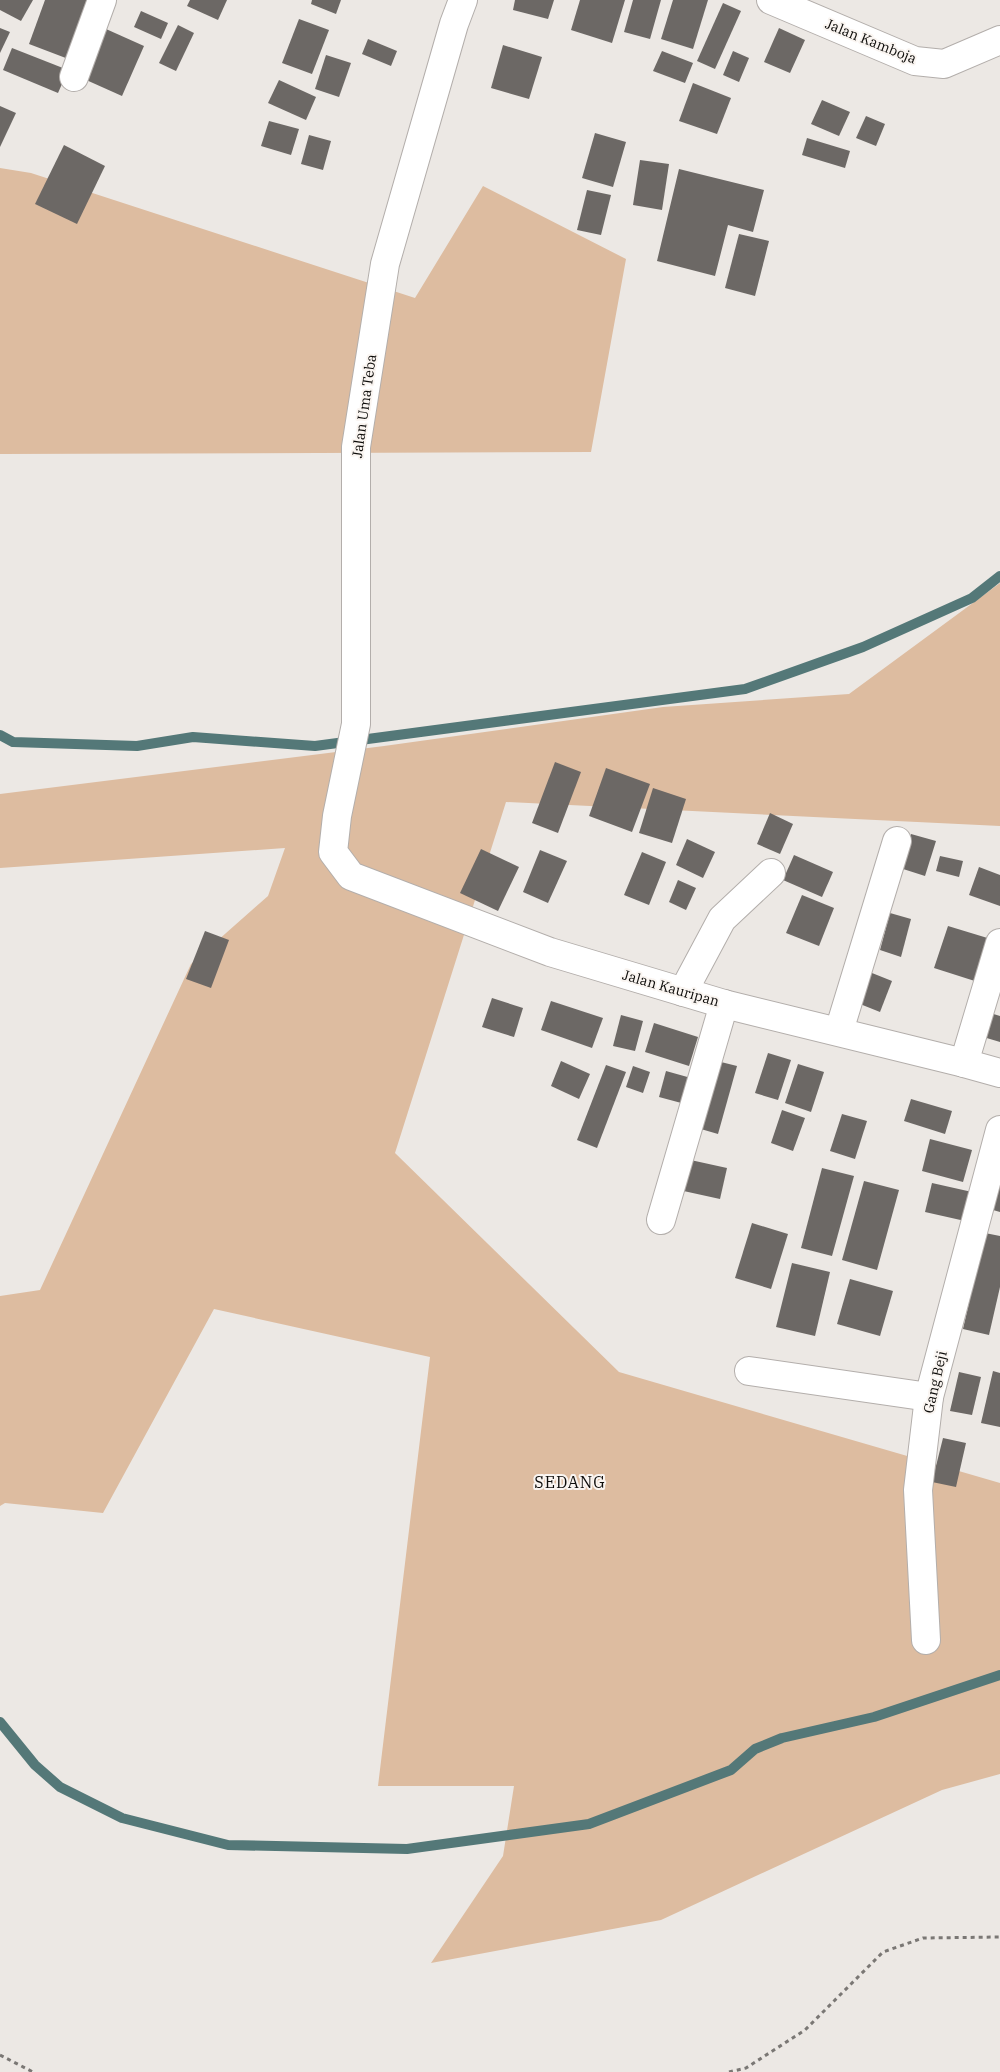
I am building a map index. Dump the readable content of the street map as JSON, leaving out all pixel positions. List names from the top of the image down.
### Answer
{
  "streets": {
    "street": [
      "Jalan Kamboja",
      "Jalan Uma Teba",
      "Jalan Kauripan",
      "Gang Beji"
    ]
  },
  "crossings": [
    ["Jalan Uma Teba", "Jalan Kauripan"]
  ],
  "districts": ["SEDANG"]
}
